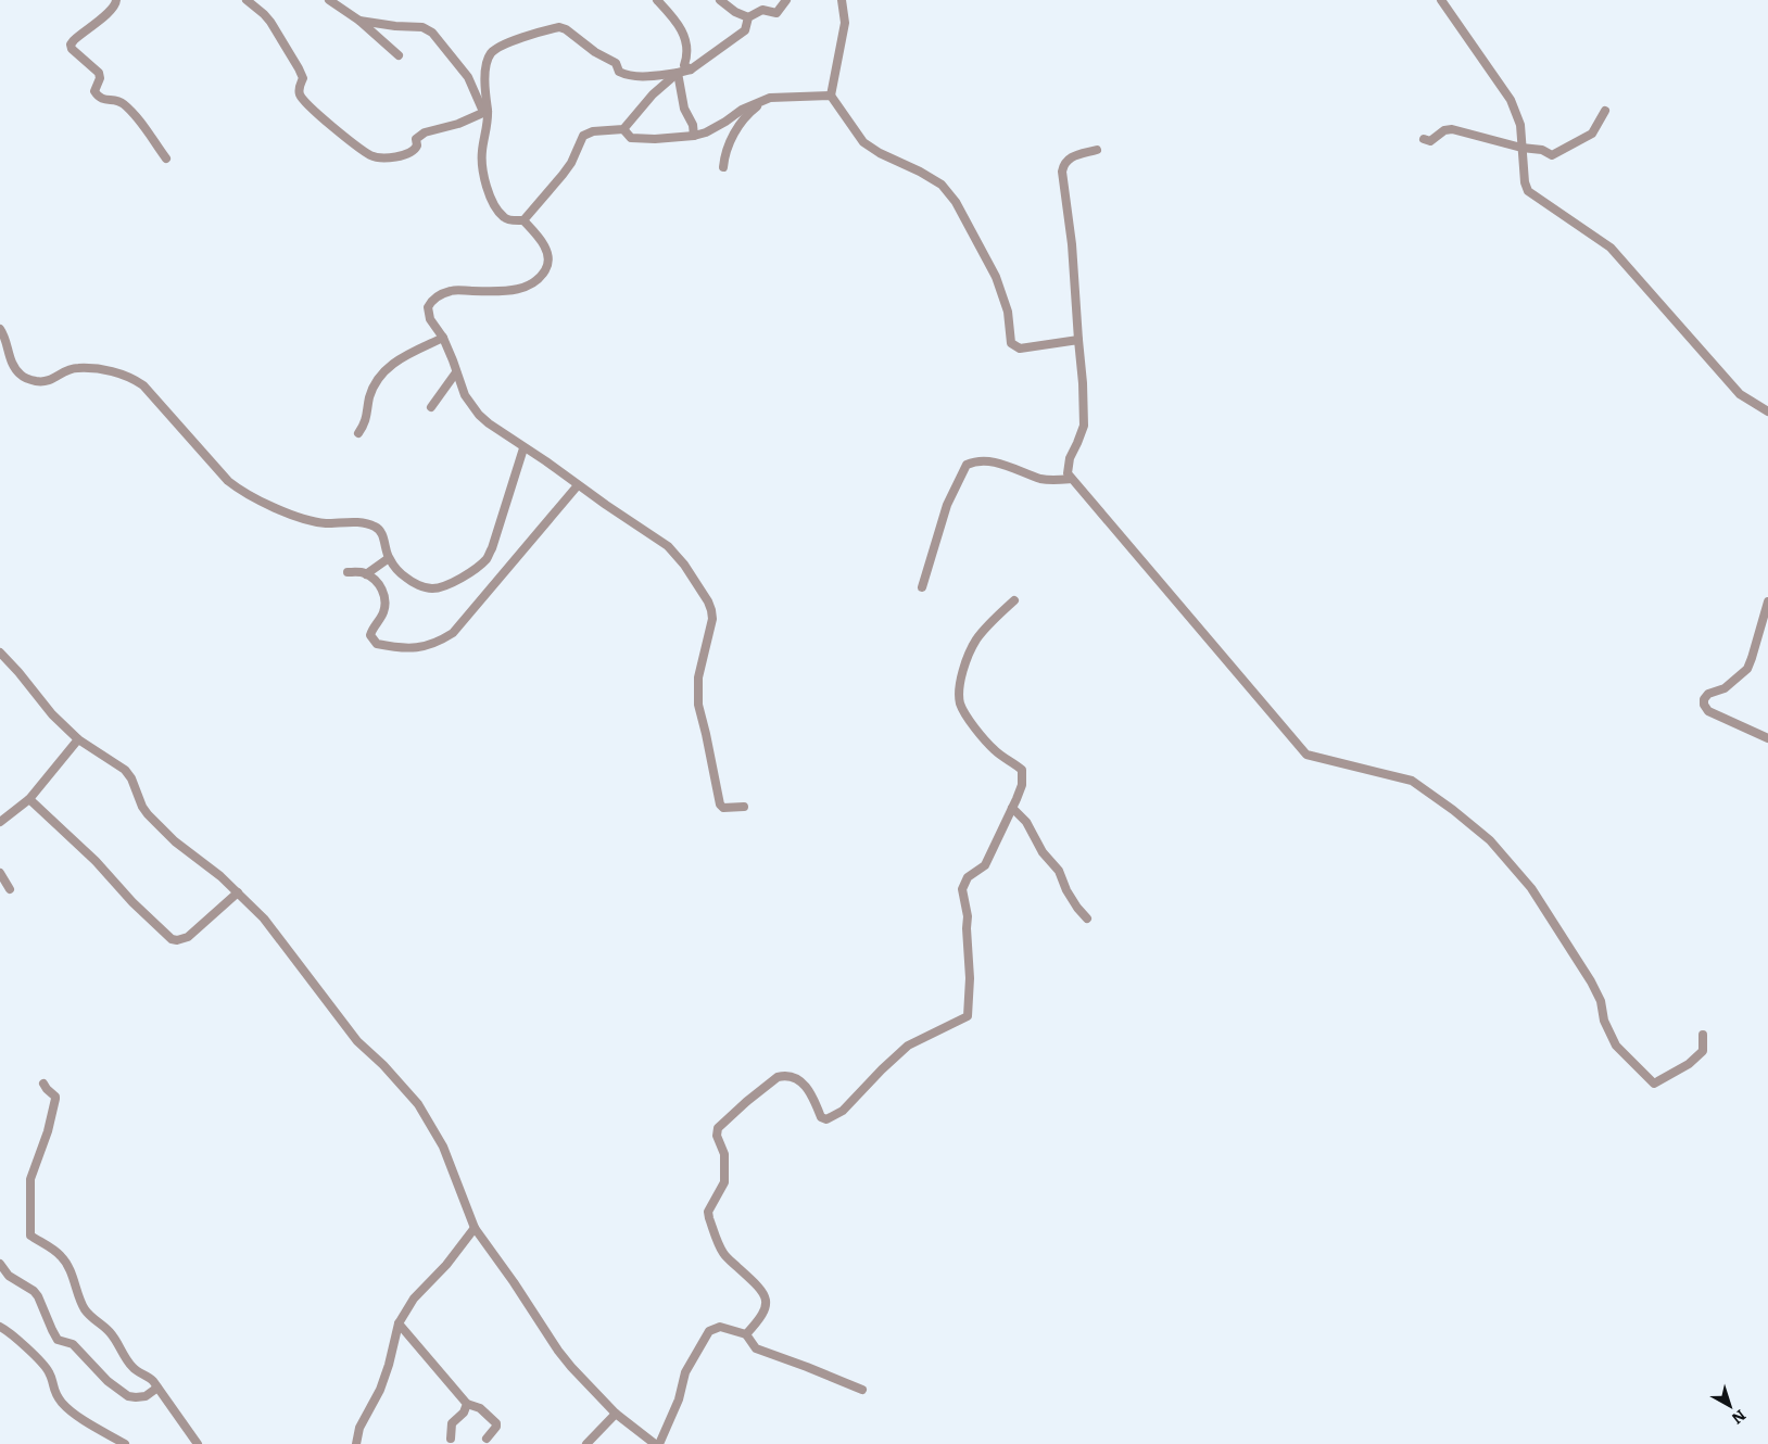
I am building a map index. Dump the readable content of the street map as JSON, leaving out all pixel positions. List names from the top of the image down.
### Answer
{
  "north": "bottom right"
}
